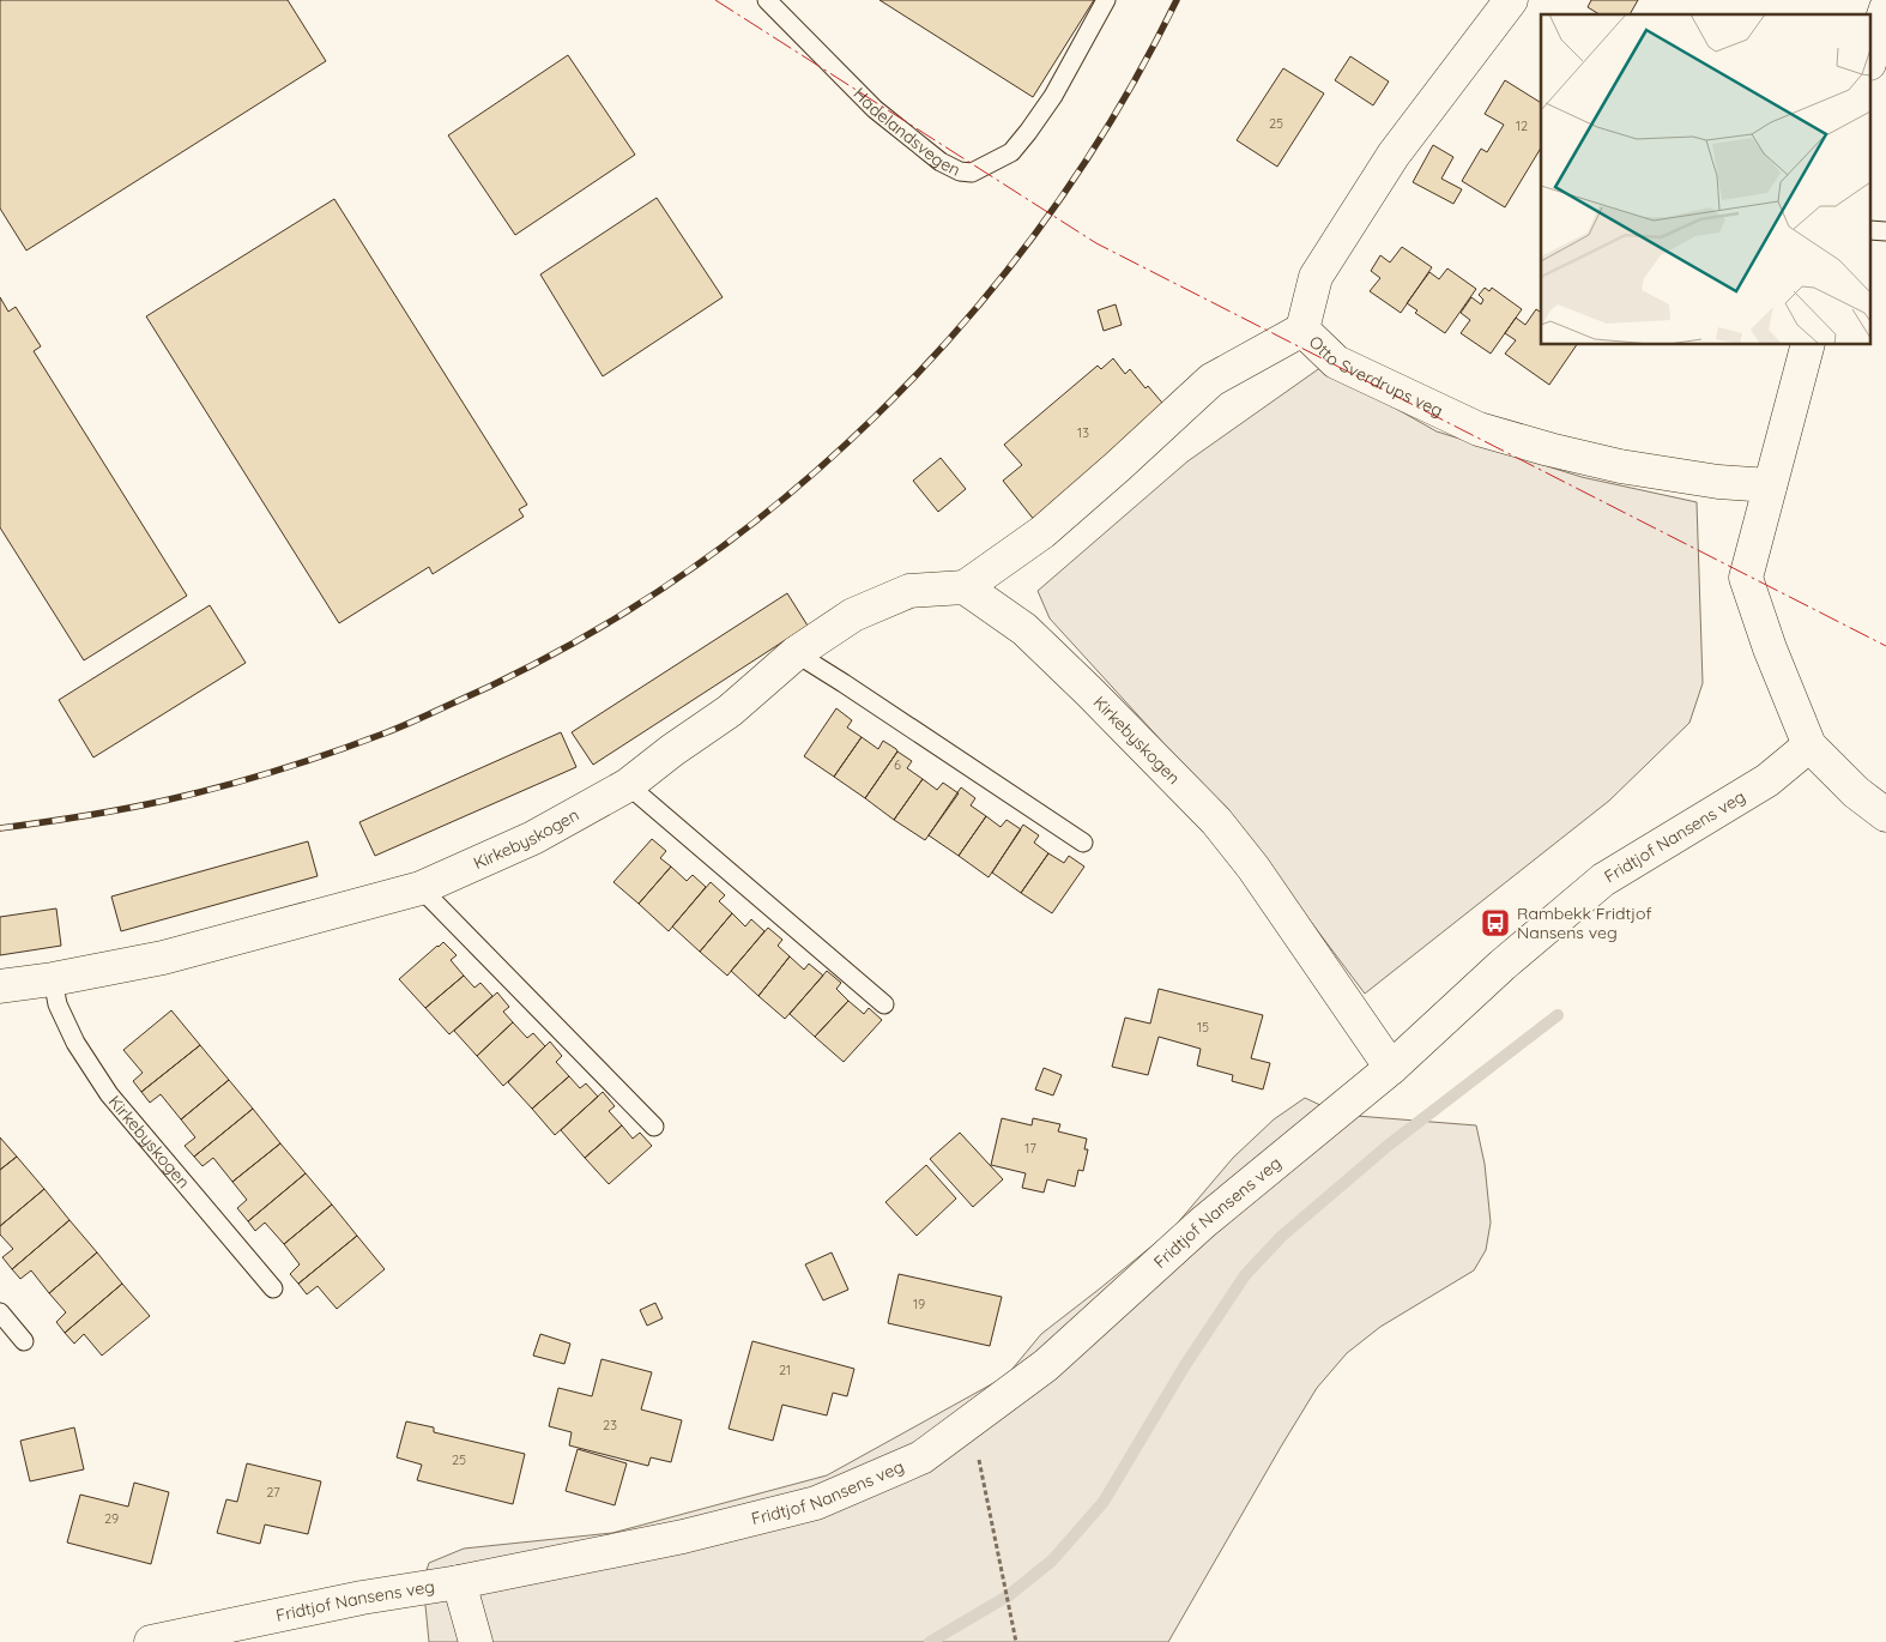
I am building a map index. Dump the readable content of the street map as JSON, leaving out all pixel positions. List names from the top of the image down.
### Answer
{
  "streets": {
    "street": ["Otto Sverdrups veg", "Kirkebyskogen", "Fridtjof Nansens veg"],
    "lane": ["Hadelandsvegen"]
  },
  "crossings": [
    ["Kirkebyskogen", "Fridtjof Nansens veg"]
  ],
  "places": {
    "bus stop": ["Rambekk Fridtjof Nansens veg"]
  },
  "house_numbers": [
    "25",
    "12",
    "13",
    "6",
    "15",
    "17",
    "19",
    "21",
    "23",
    "25",
    "27",
    "29"
  ]
}
